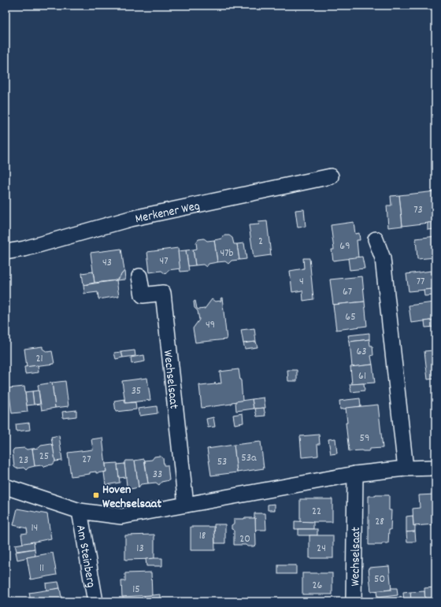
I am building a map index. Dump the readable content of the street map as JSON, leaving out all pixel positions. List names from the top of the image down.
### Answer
{
  "streets": {
    "street": ["Merkener Weg", "Wechselsaat", "Am Steinberg"]
  },
  "places": {
    "transit": ["Hoven Wechselsaat"]
  },
  "house_numbers": [
    "73",
    "2",
    "69",
    "47b",
    "47",
    "43",
    "4",
    "77",
    "67",
    "65",
    "49",
    "63",
    "21",
    "61",
    "35",
    "59",
    "25",
    "53a",
    "27",
    "23",
    "53",
    "33",
    "22",
    "28",
    "14",
    "18",
    "20",
    "13",
    "24",
    "11",
    "50",
    "26",
    "15"
  ]
}
